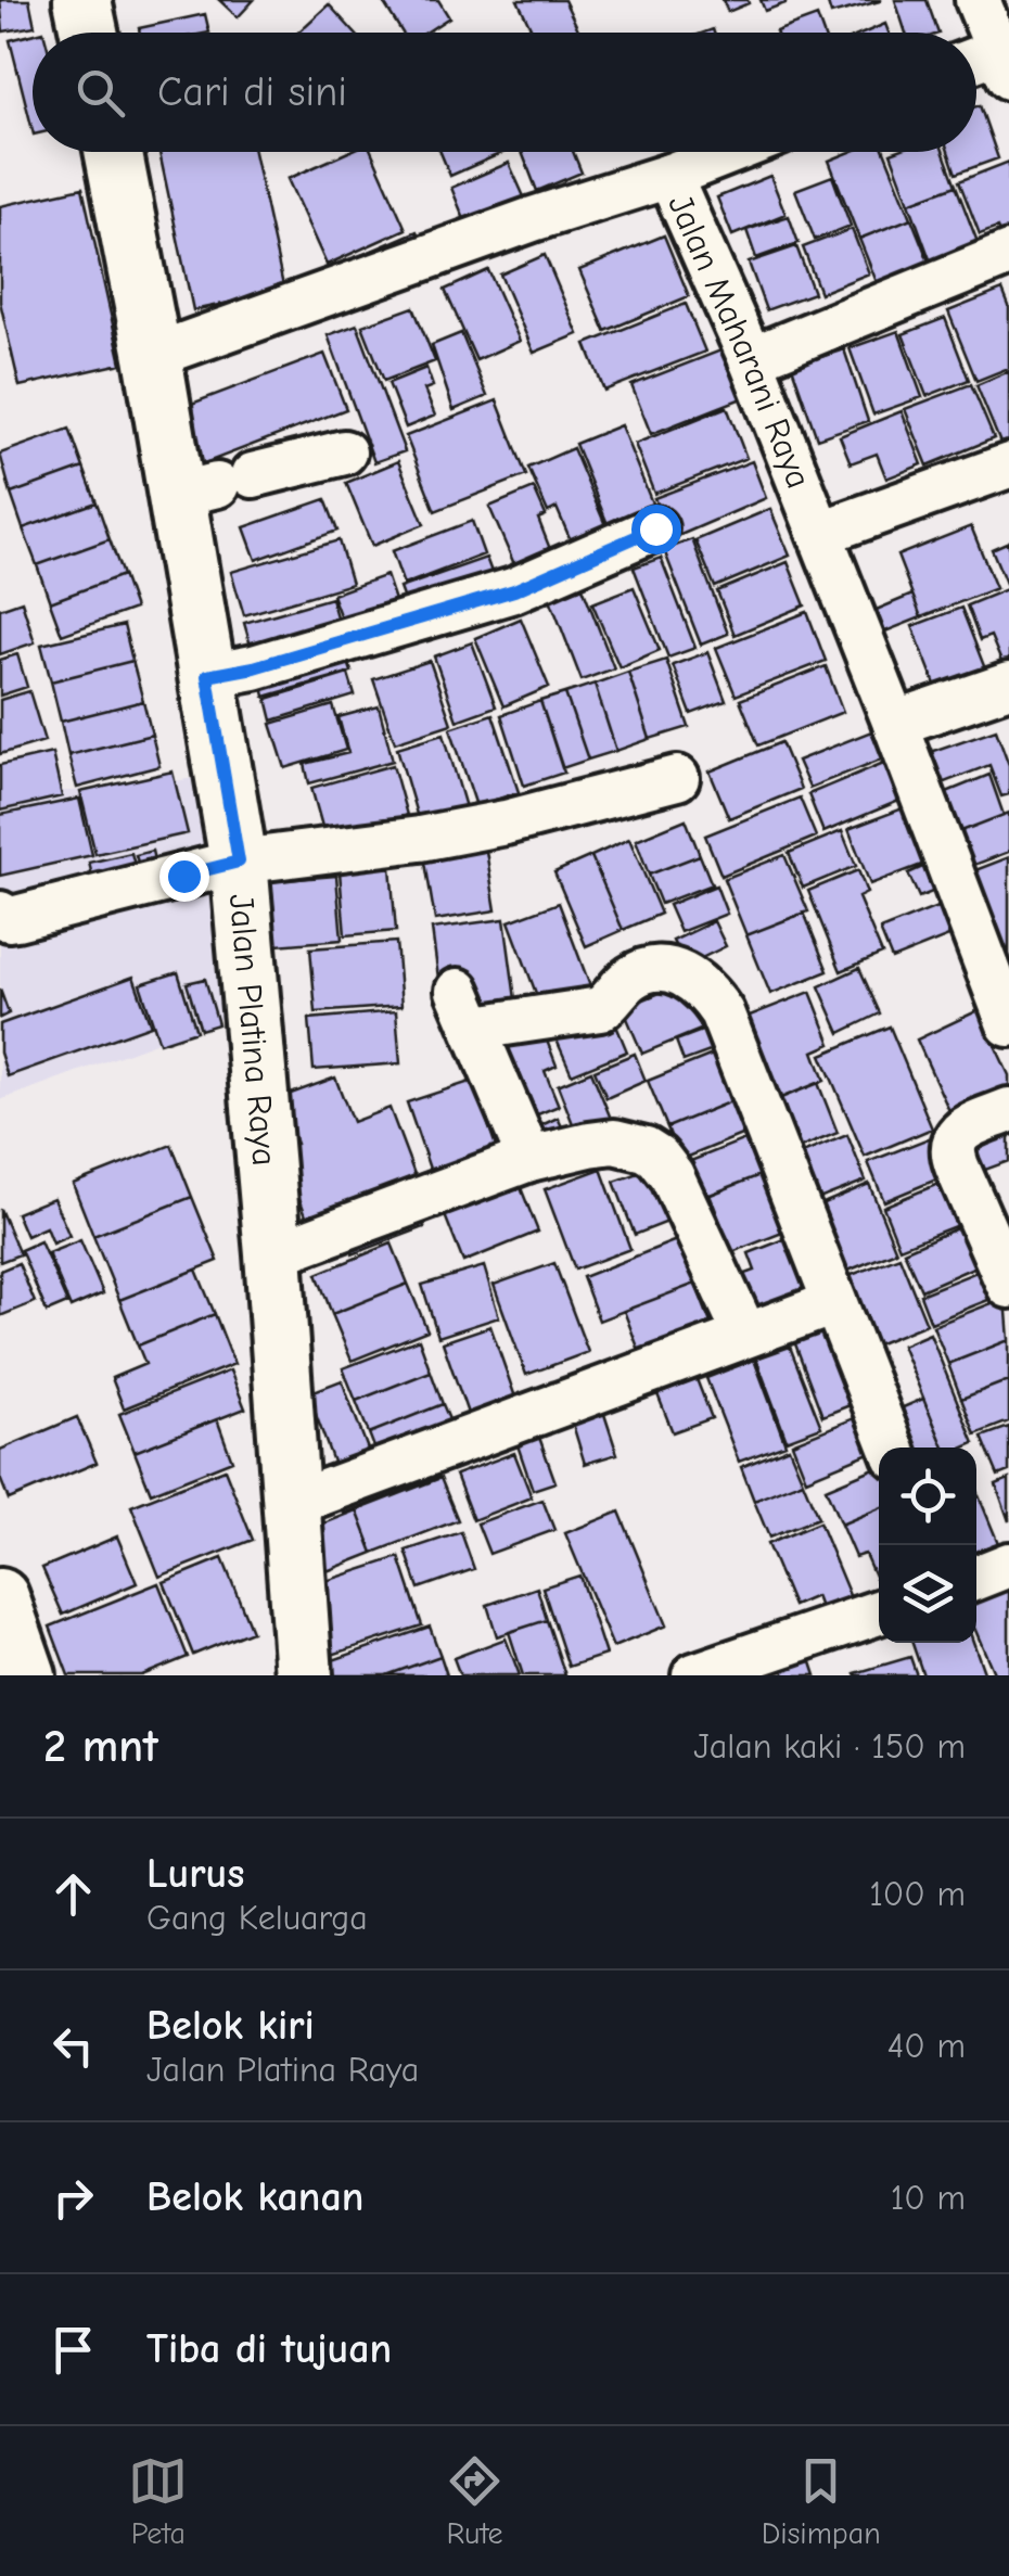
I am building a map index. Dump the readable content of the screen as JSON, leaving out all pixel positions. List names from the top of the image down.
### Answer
{
  "streets": {
    "main road": ["Jalan Platina Raya"],
    "street": ["Jalan Maharani Raya"]
  },
  "crossings": [
    ["Jalan Maharani Raya", "Jalan Platina Raya"]
  ],
  "page": {
    "search": "Cari di sini",
    "heading": ["2 mnt", "Jalan kaki · 150 m"],
    "list": [
      ["Lurus", "Gang Keluarga", "100 m"],
      ["Belok kiri", "Jalan Platina Raya", "40 m"],
      ["Belok kanan", "10 m"],
      "Tiba di tujuan"
    ],
    "nav": ["Peta", "Rute", "Disimpan"]
  }
}
